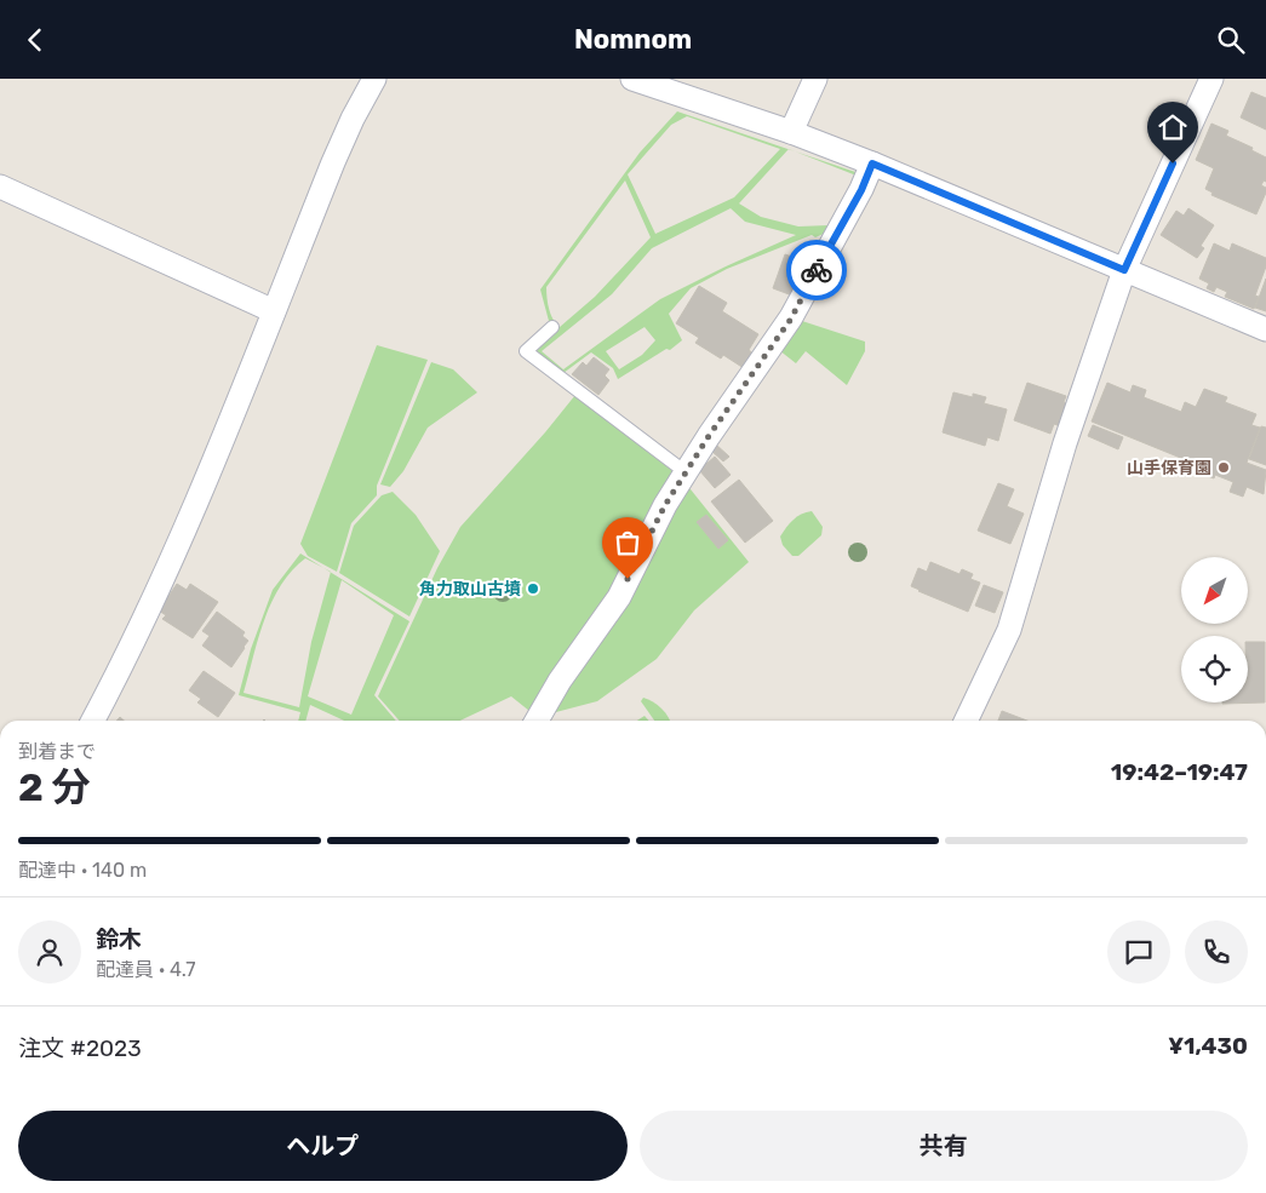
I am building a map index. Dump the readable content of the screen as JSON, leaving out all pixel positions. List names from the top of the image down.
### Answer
{
  "places": ["山手保育園", "角力取山古墳"],
  "north": "bottom left",
  "page": {
    "header": "Nomnom",
    "heading": ["2 分", "到着まで", "19:42–19:47"],
    "panel": [
      "鈴木",
      "配達員 · 4.7",
      "注文 #2023",
      "¥1,430"
    ],
    "bar": "配達中 · 140 m",
    "buttons": ["ヘルプ", "共有"]
  }
}
